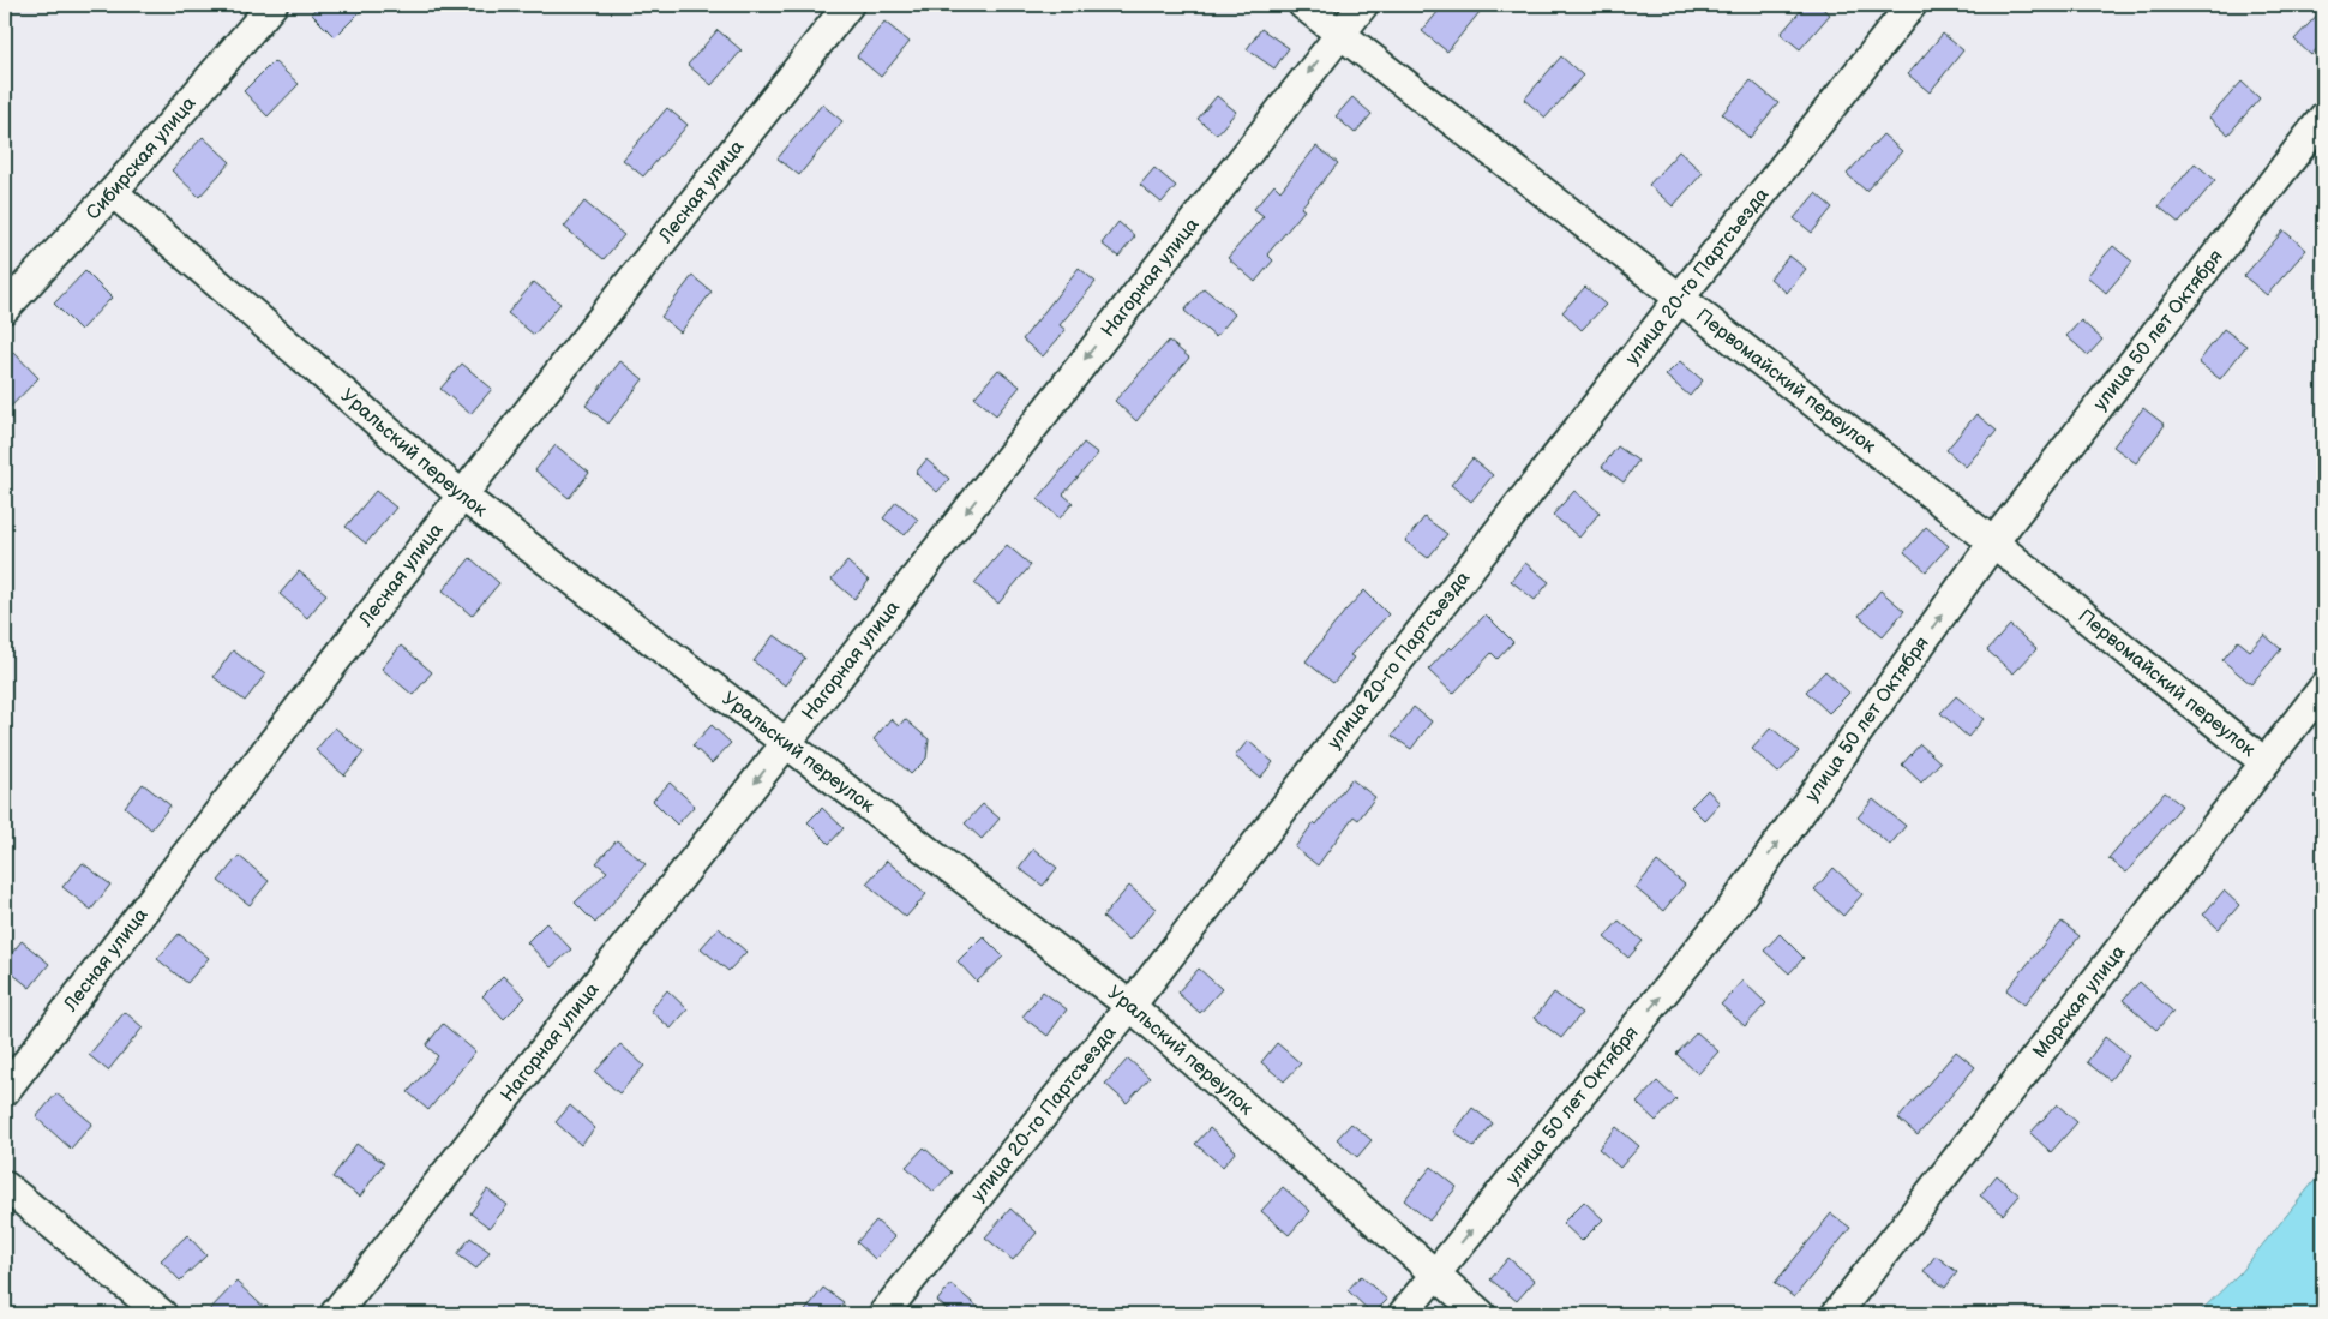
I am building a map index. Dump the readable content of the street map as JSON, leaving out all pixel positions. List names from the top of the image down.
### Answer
{
  "streets": {
    "street": [
      "Сибирская улица",
      "Лесная улица",
      "Нагорная улица",
      "улица 20-го Партсъезда",
      "улица 50 лет Октября",
      "Первомайский переулок",
      "Уральский переулок",
      "Морская улица"
    ]
  },
  "crossings": [
    ["Сибирская улица", "Уральский переулок"],
    ["Лесная улица", "Уральский переулок"],
    ["Нагорная улица", "Первомайский переулок"],
    ["Нагорная улица", "Уральский переулок"],
    ["улица 20-го Партсъезда", "Первомайский переулок"],
    ["улица 20-го Партсъезда", "Уральский переулок"],
    ["улица 50 лет Октября", "Первомайский переулок"],
    ["улица 50 лет Октября", "Уральский переулок"],
    ["Первомайский переулок", "Морская улица"]
  ],
  "one_way": ["Нагорная улица", "улица 50 лет Октября"]
}
